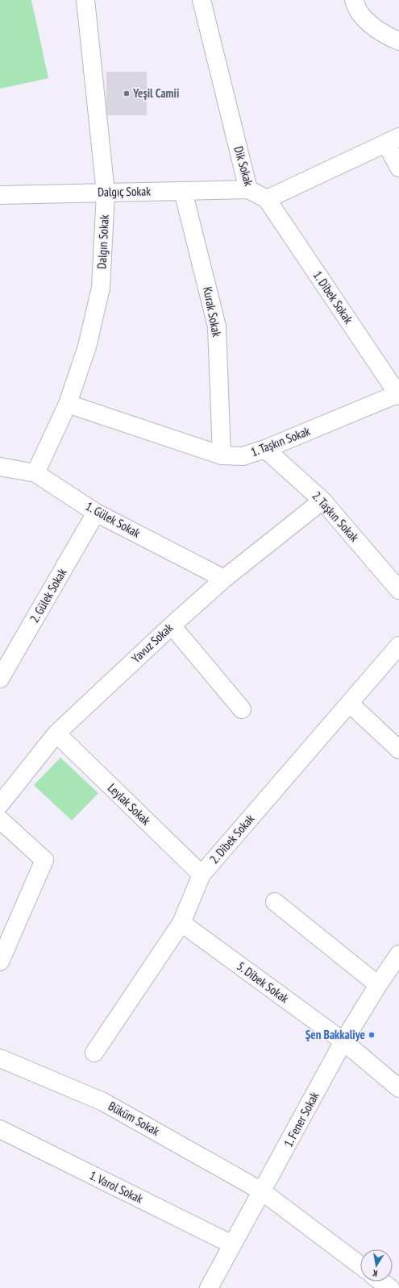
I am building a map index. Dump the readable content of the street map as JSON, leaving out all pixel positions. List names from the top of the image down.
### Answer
{
  "streets": {
    "street": [
      "Dik Sokak",
      "Dalgıç Sokak",
      "Dalgın Sokak",
      "1. Dibek Sokak",
      "Kurak Sokak",
      "1. Taşkın Sokak",
      "2. Taşkın Sokak",
      "1. Gülek Sokak",
      "2. Gülek Sokak",
      "Yavuz Sokak",
      "Leylak Sokak",
      "2. Dibek Sokak",
      "5. Dibek Sokak",
      "Büküm Sokak",
      "1. Fener Sokak",
      "1. Varol Sokak"
    ]
  },
  "crossings": [
    ["Dik Sokak", "Dalgıç Sokak"],
    ["Dik Sokak", "1. Dibek Sokak"],
    ["Dalgıç Sokak", "Dalgın Sokak"],
    ["Dalgıç Sokak", "Kurak Sokak"],
    ["Dalgın Sokak", "1. Taşkın Sokak"],
    ["Dalgın Sokak", "1. Gülek Sokak"],
    ["1. Dibek Sokak", "1. Taşkın Sokak"],
    ["Kurak Sokak", "1. Taşkın Sokak"],
    ["1. Taşkın Sokak", "2. Taşkın Sokak"],
    ["2. Taşkın Sokak", "Yavuz Sokak"],
    ["1. Gülek Sokak", "2. Gülek Sokak"],
    ["1. Gülek Sokak", "Yavuz Sokak"],
    ["Yavuz Sokak", "Leylak Sokak"],
    ["Leylak Sokak", "2. Dibek Sokak"],
    ["2. Dibek Sokak", "5. Dibek Sokak"],
    ["5. Dibek Sokak", "1. Fener Sokak"],
    ["Büküm Sokak", "1. Fener Sokak"],
    ["1. Fener Sokak", "1. Varol Sokak"]
  ],
  "places": ["Yeşil Camii", "Şen Bakkaliye"],
  "north": "bottom"
}
